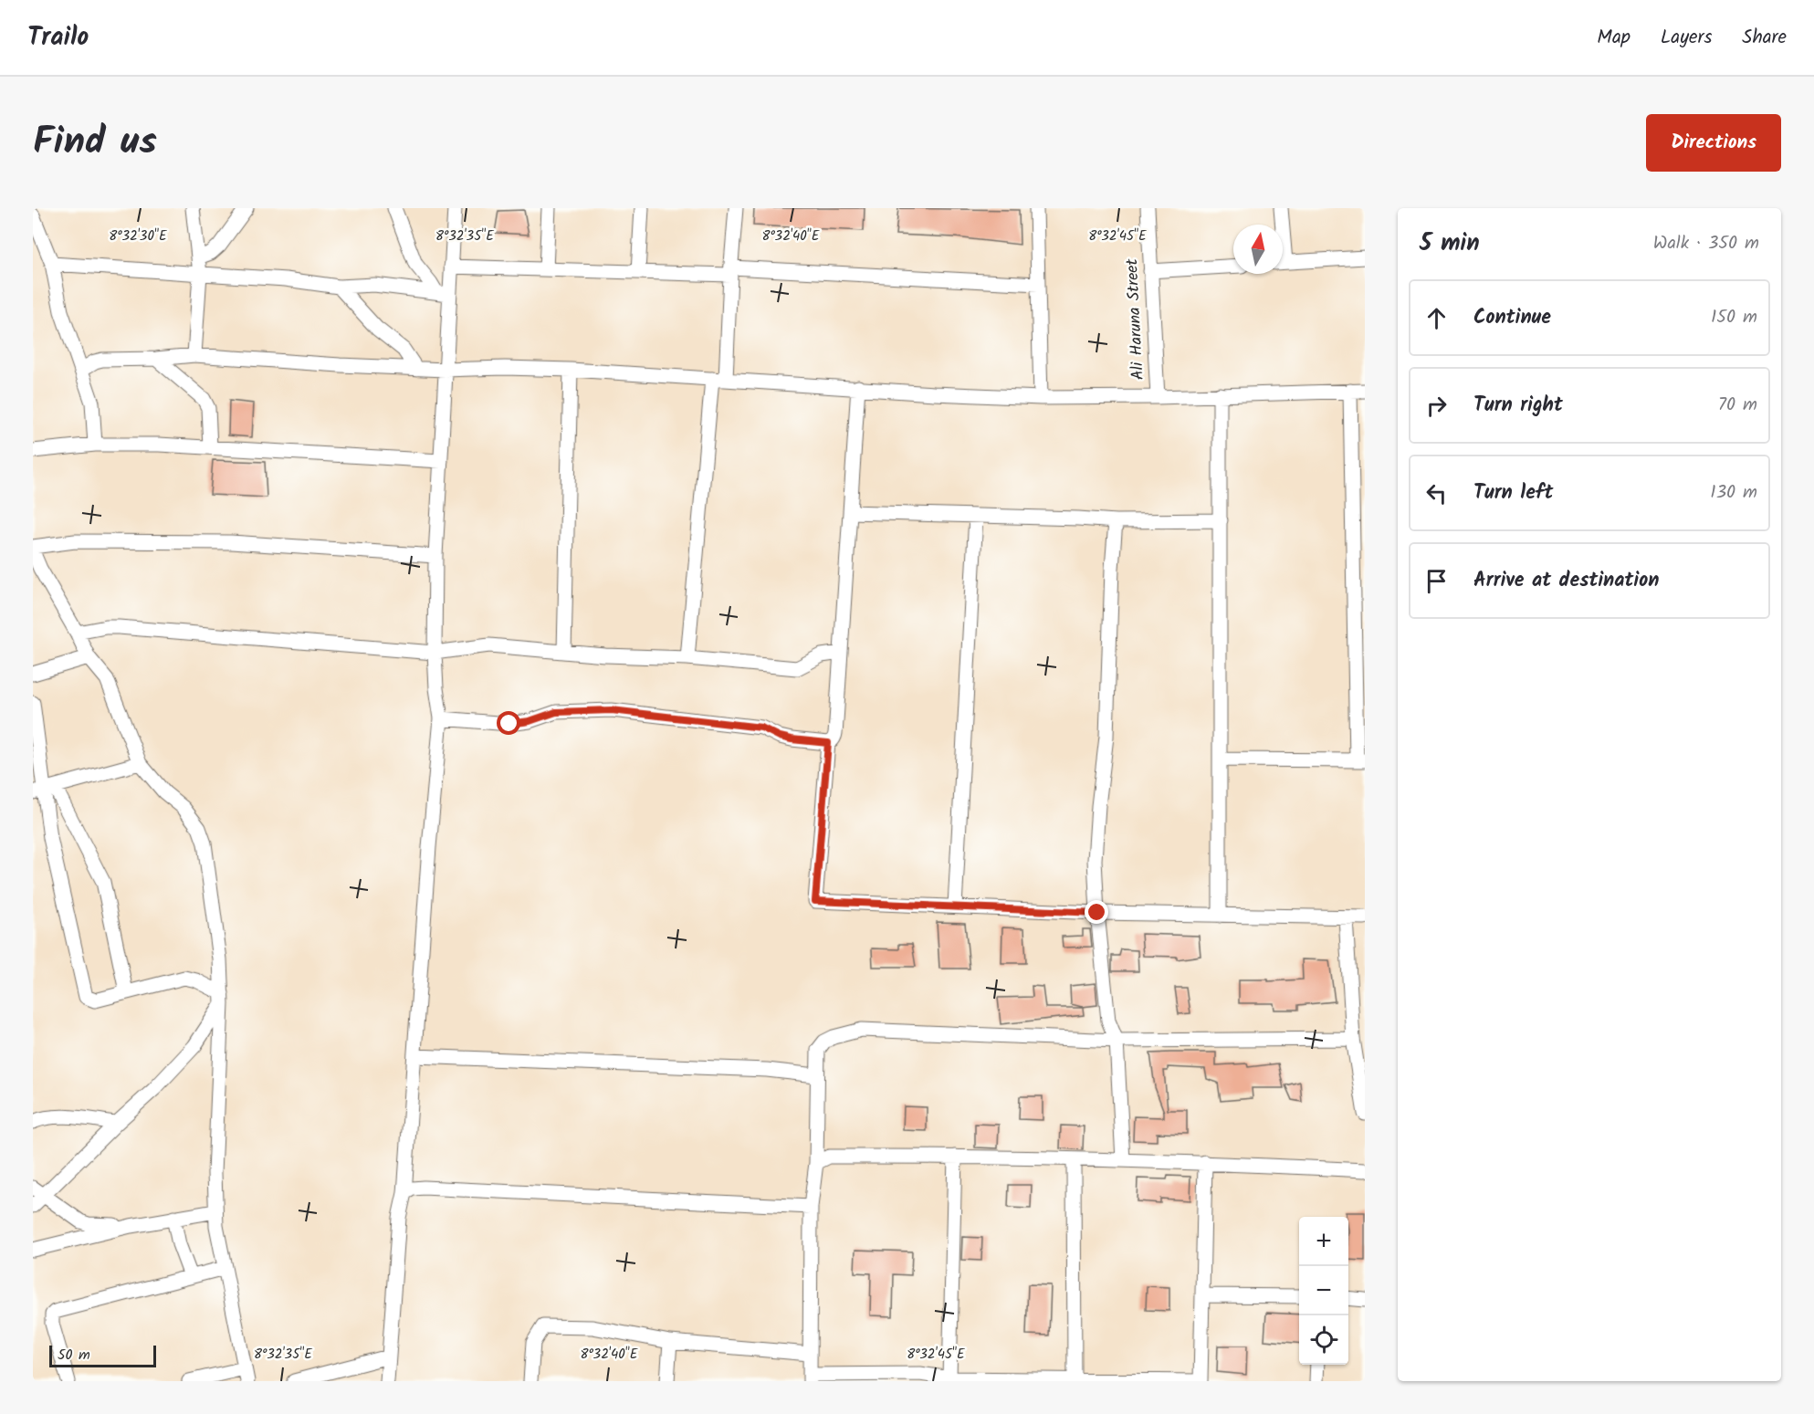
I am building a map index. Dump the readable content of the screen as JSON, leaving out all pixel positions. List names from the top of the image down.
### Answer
{
  "streets": {
    "street": ["Ali Haruna Street"]
  },
  "scale_bar": "50 m",
  "north": "top",
  "page": {
    "header": "Trailo",
    "nav": ["Map", "Layers", "Share"],
    "title": "Find us",
    "buttons": "Directions",
    "heading": ["5 min", "Walk · 350 m"],
    "list": [
      ["Continue", "150 m"],
      ["Turn right", "70 m"],
      ["Turn left", "130 m"],
      "Arrive at destination"
    ],
    "map_buttons": ["+", "−"],
    "scale": "50 m"
  },
  "coordinates": [
    "8°32'30\"E",
    "8°32'35\"E",
    "8°32'40\"E",
    "8°32'45\"E"
  ]
}
